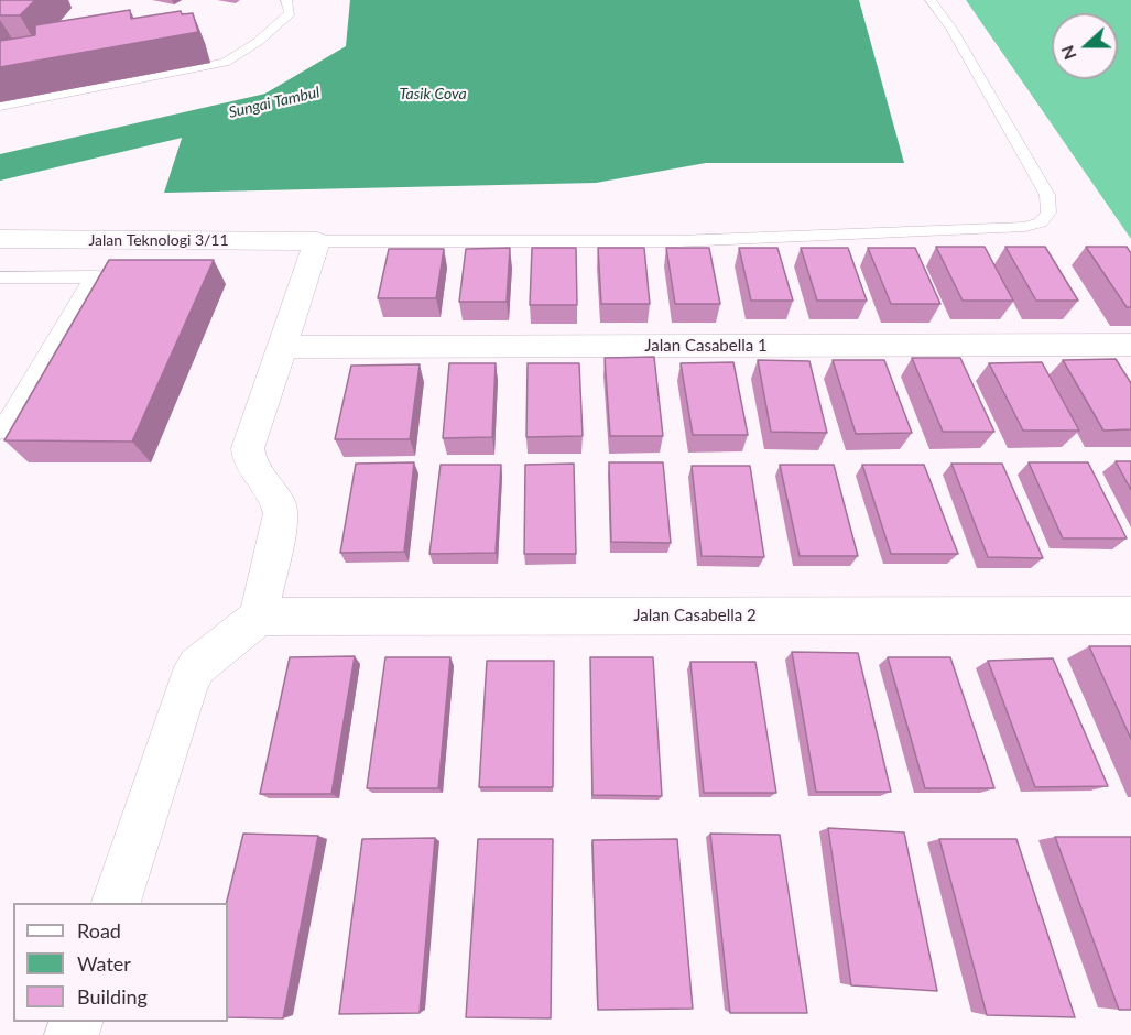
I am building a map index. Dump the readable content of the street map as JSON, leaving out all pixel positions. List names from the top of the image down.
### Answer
{
  "streets": {
    "street": ["Jalan Teknologi 3/11", "Jalan Casabella 1", "Jalan Casabella 2"]
  },
  "water": ["Tasik Cova", "Sungai Tambul"],
  "legend": ["Road", "Water", "Building"],
  "north": "left"
}
